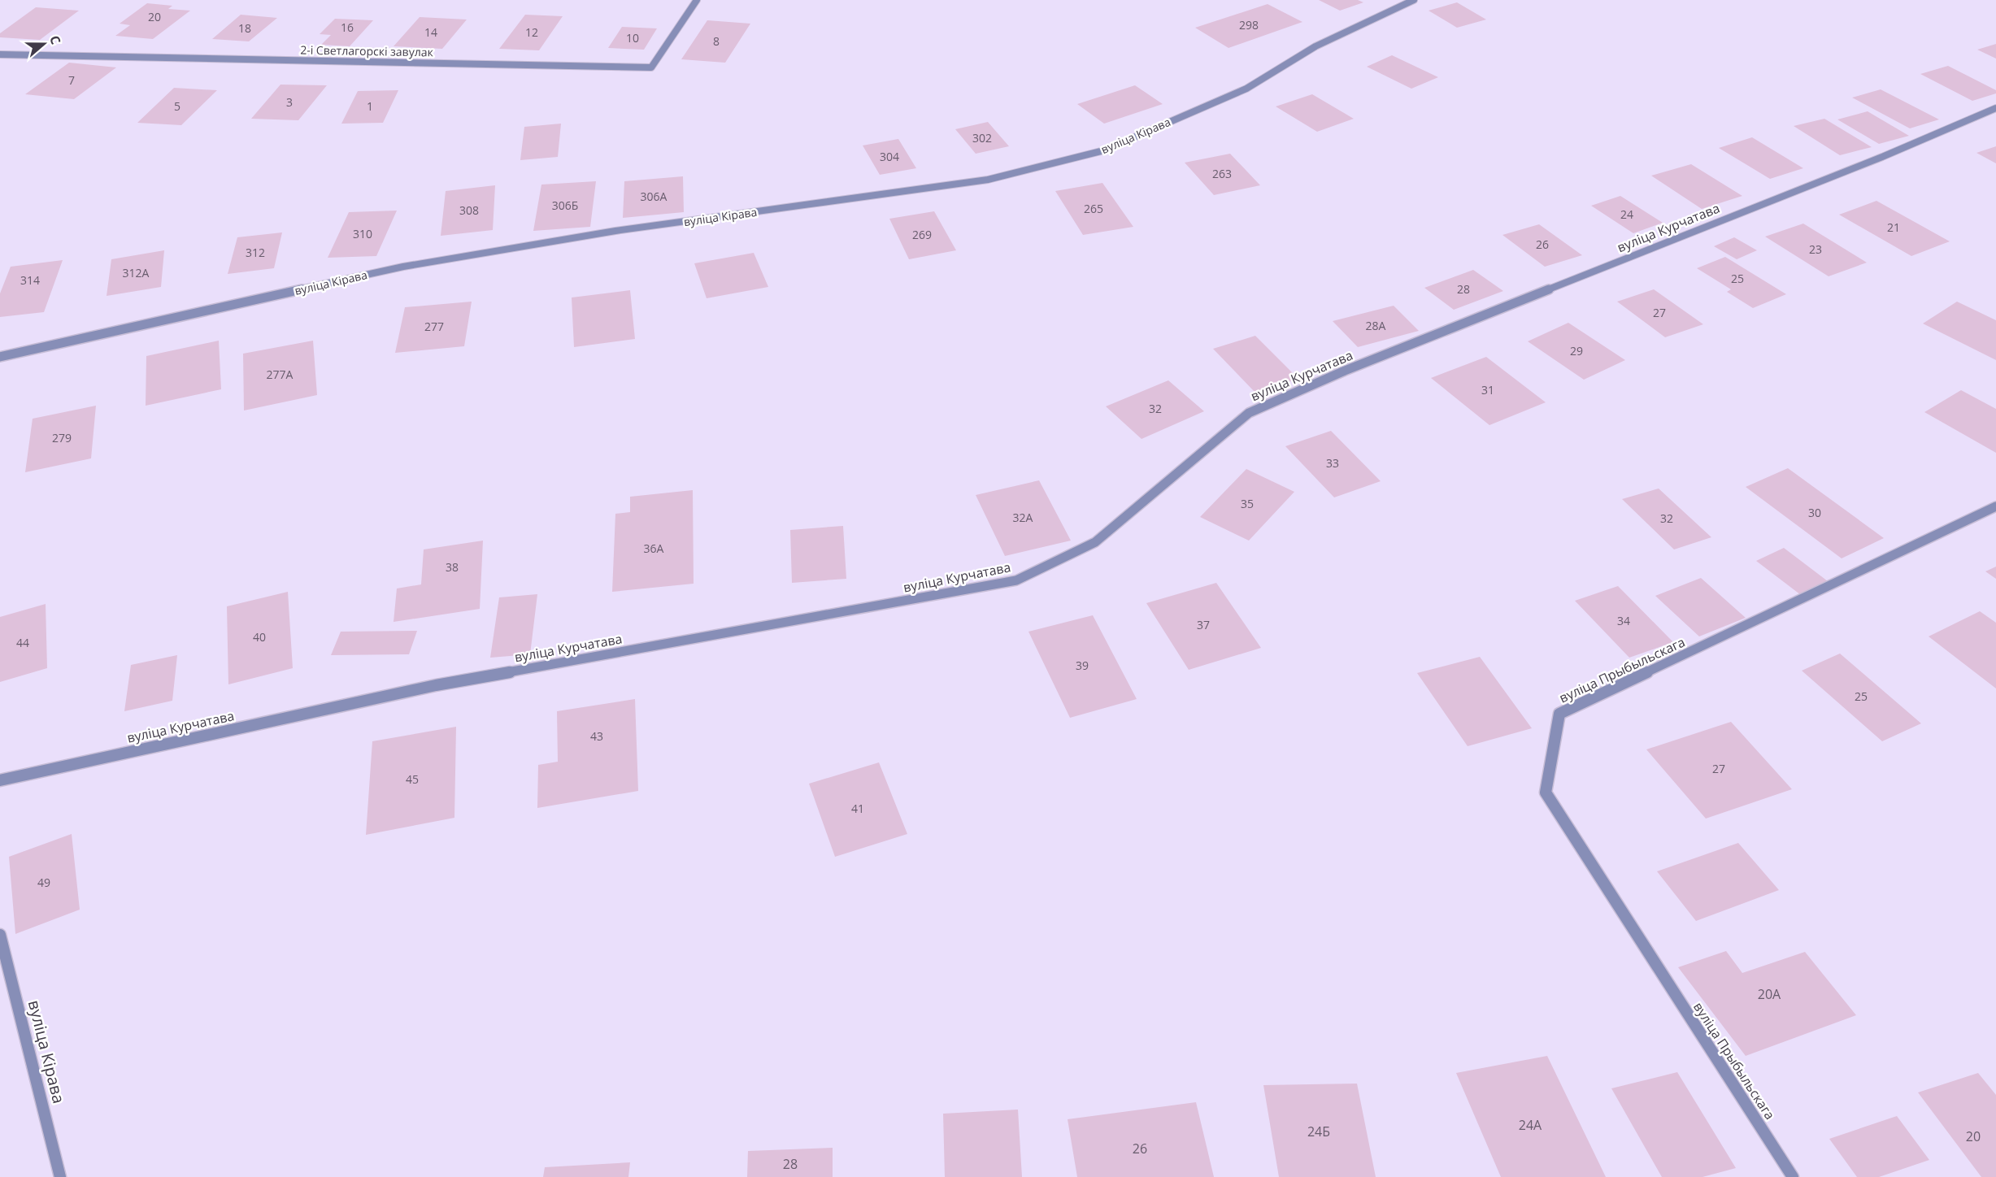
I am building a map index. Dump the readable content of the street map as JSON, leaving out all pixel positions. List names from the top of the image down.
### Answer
{
  "streets": {
    "street": [
      "2-і Светлагорскі завулак",
      "вуліца Кірава",
      "вуліца Курчатава",
      "вуліца Прыбыльскага"
    ]
  },
  "house_numbers": [
    "20",
    "298",
    "16",
    "18",
    "14",
    "12",
    "10",
    "8",
    "7",
    "3",
    "5",
    "1",
    "302",
    "304",
    "263",
    "306А",
    "306Б",
    "265",
    "308",
    "24",
    "21",
    "310",
    "269",
    "26",
    "23",
    "312",
    "312А",
    "25",
    "314",
    "28",
    "27",
    "28А",
    "277",
    "29",
    "277А",
    "31",
    "32",
    "279",
    "33",
    "35",
    "30",
    "32А",
    "32",
    "36А",
    "38",
    "34",
    "37",
    "40",
    "44",
    "39",
    "25",
    "43",
    "27",
    "45",
    "41",
    "49",
    "20А",
    "24А",
    "24Б",
    "20",
    "26",
    "28"
  ],
  "north": "right"
}
